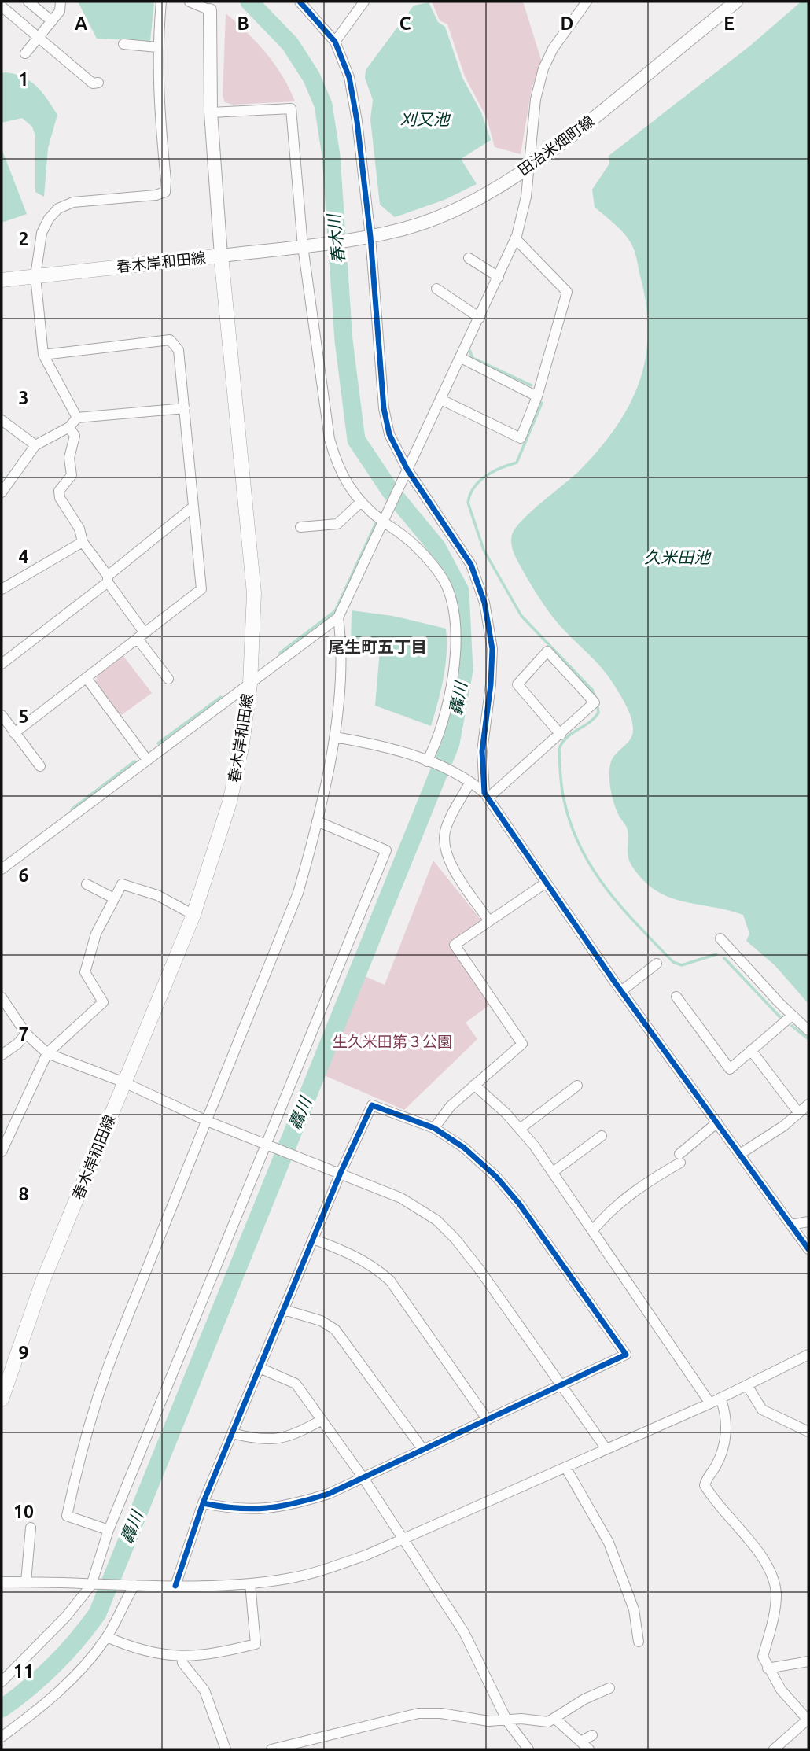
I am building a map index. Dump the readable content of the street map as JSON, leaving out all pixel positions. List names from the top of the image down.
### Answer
{
  "streets": {
    "main road": ["春木岸和田線"],
    "street": ["田治米畑町線"]
  },
  "districts": ["尾生町五丁目"],
  "water": [
    "刈又池",
    "春木川",
    "久米田池",
    "轟川"
  ],
  "parks": ["生久米田第３公園"],
  "grid": {
    "columns": [
      "A",
      "B",
      "C",
      "D",
      "E"
    ],
    "rows": [
      "1",
      "2",
      "3",
      "4",
      "5",
      "6",
      "7",
      "8",
      "9",
      "10",
      "11"
    ]
  }
}
